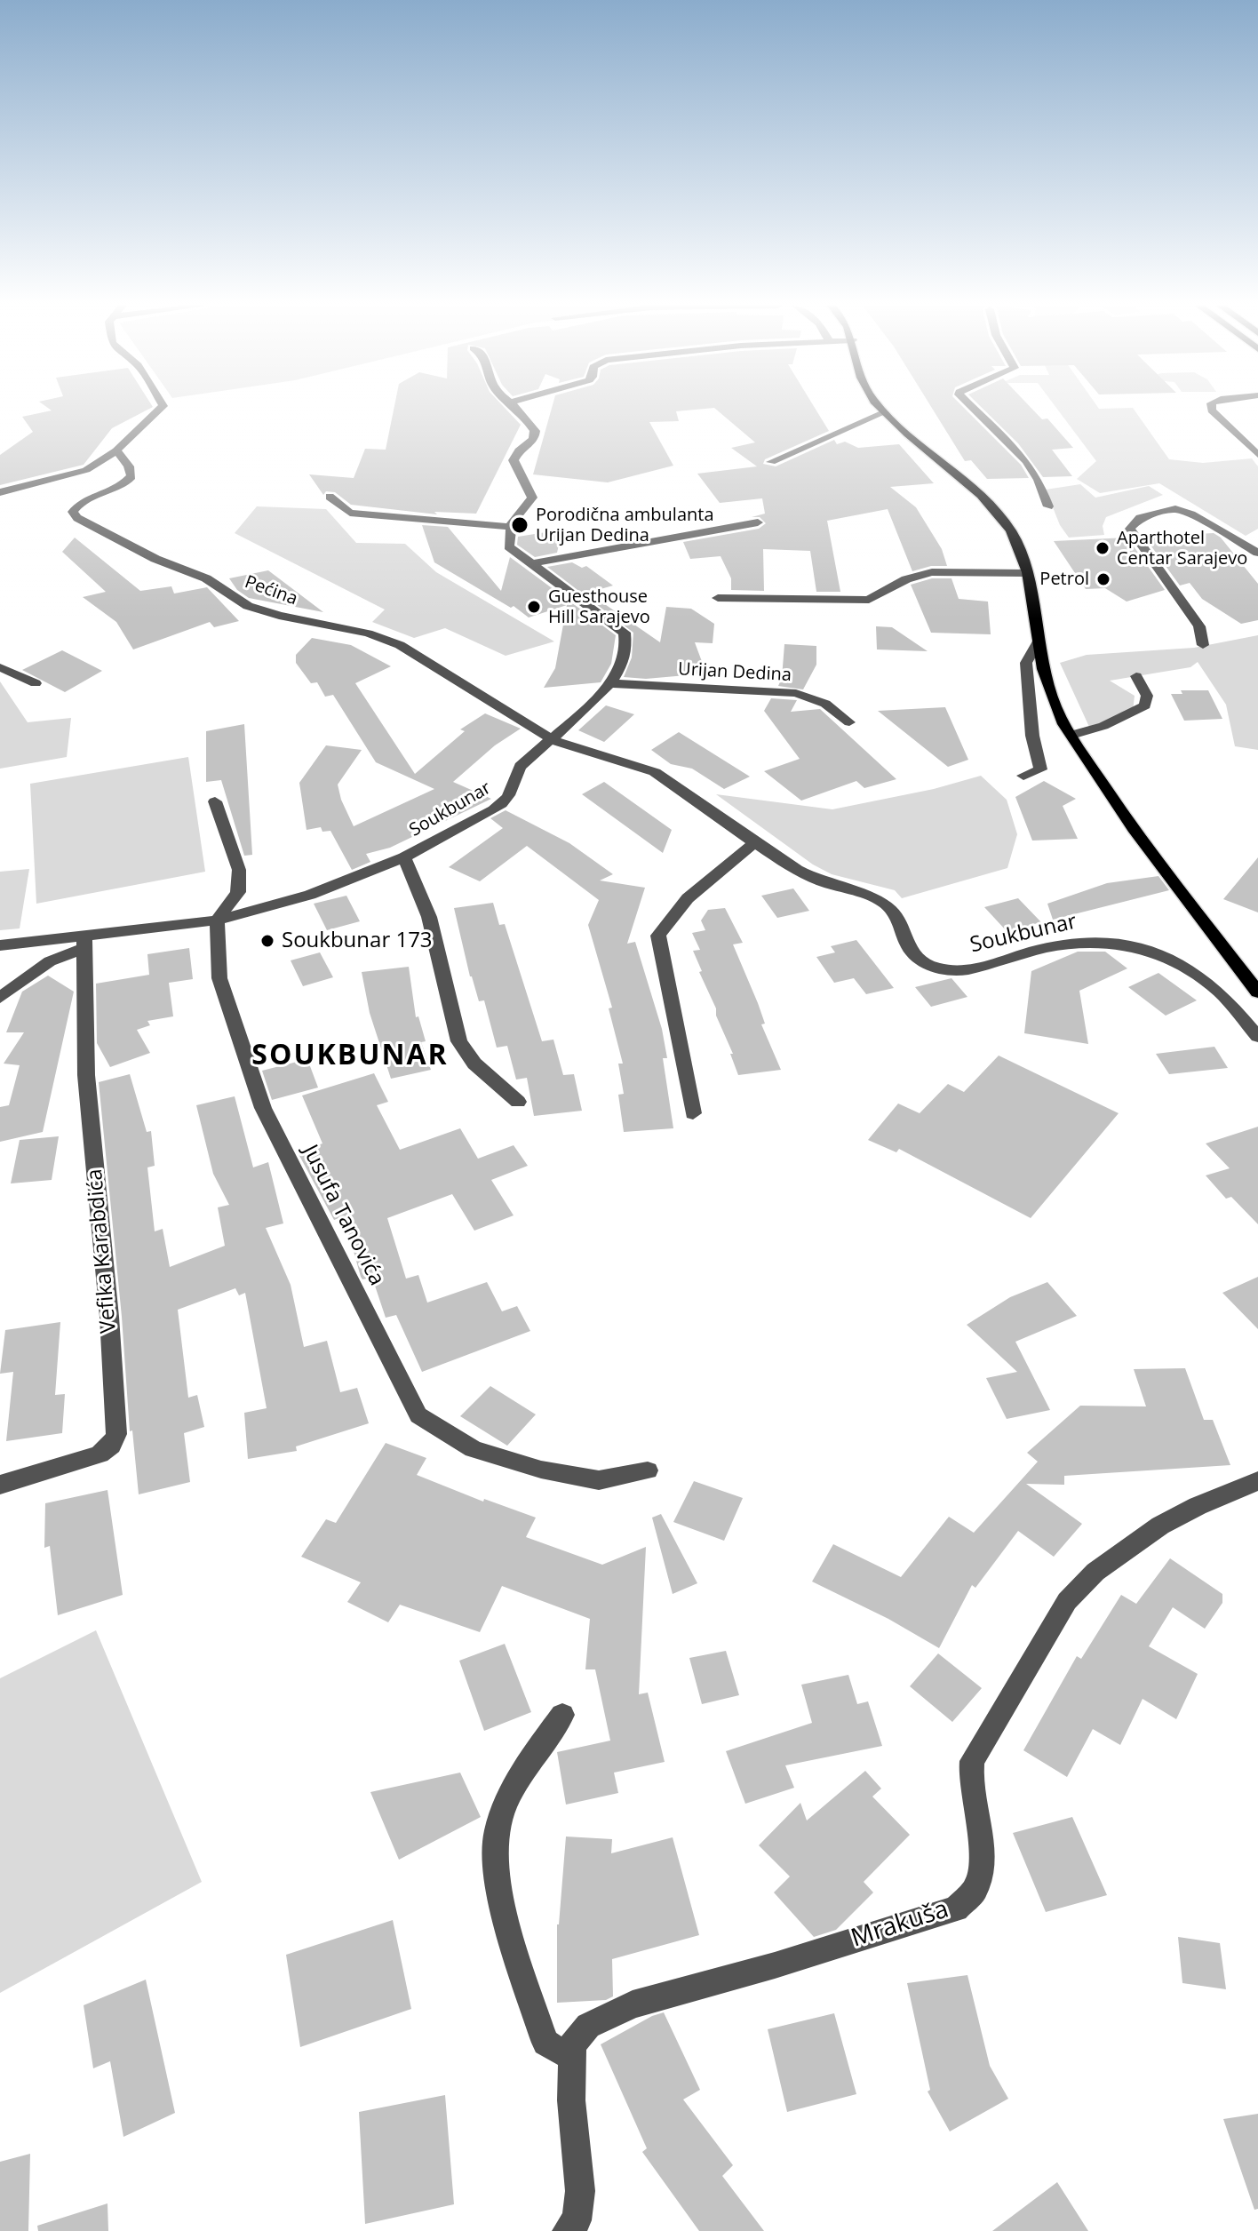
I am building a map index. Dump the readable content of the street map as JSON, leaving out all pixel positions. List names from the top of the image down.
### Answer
{
  "streets": {
    "street": [
      "Pećina",
      "Urijan Dedina",
      "Soukbunar",
      "Jusufa Tanovića",
      "Vefika Karabdića",
      "Mrakuša"
    ]
  },
  "crossings": [
    ["Pećina", "Soukbunar"],
    ["Soukbunar", "Jusufa Tanovića"],
    ["Soukbunar", "Vefika Karabdića"]
  ],
  "districts": ["SOUKBUNAR"],
  "places": [
    "Porodična ambulanta Urijan Dedina",
    "Aparthotel Centar Sarajevo",
    "Petrol",
    "Guesthouse Hill Sarajevo",
    "Soukbunar 173"
  ]
}
